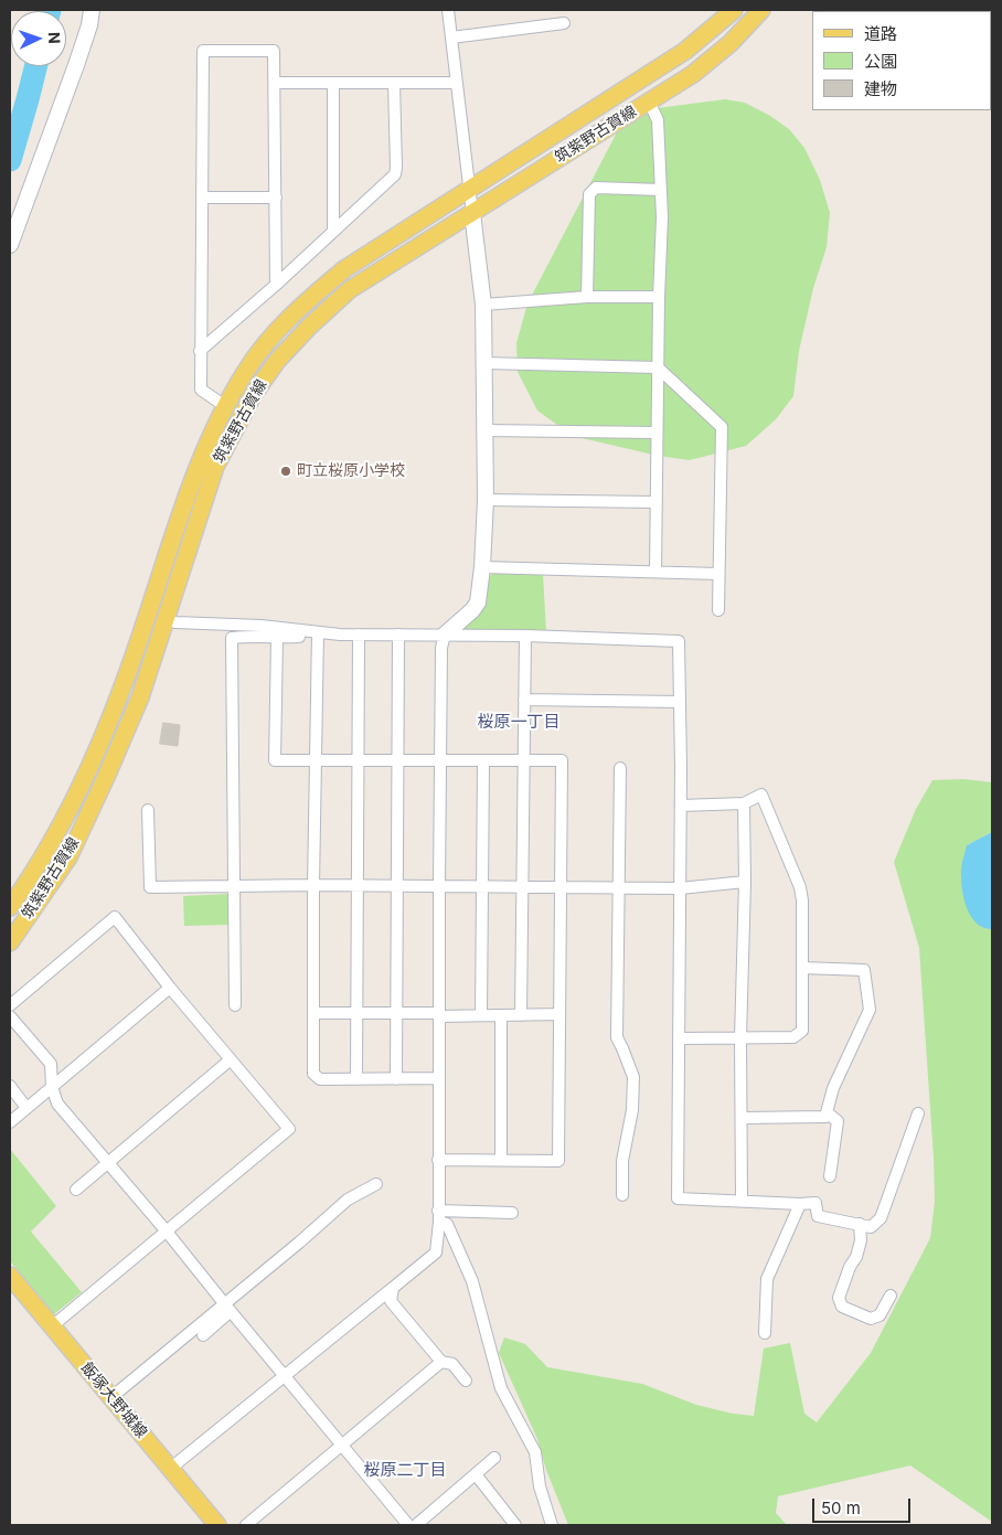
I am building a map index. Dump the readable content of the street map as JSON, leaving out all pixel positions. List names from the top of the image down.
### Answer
{
  "streets": {
    "main road": ["筑紫野古賀線", "飯塚大野城線"]
  },
  "districts": ["桜原一丁目", "桜原二丁目"],
  "places": ["町立桜原小学校"],
  "legend": ["道路", "公園", "建物"],
  "scale_bar": "50 m",
  "north": "right"
}
